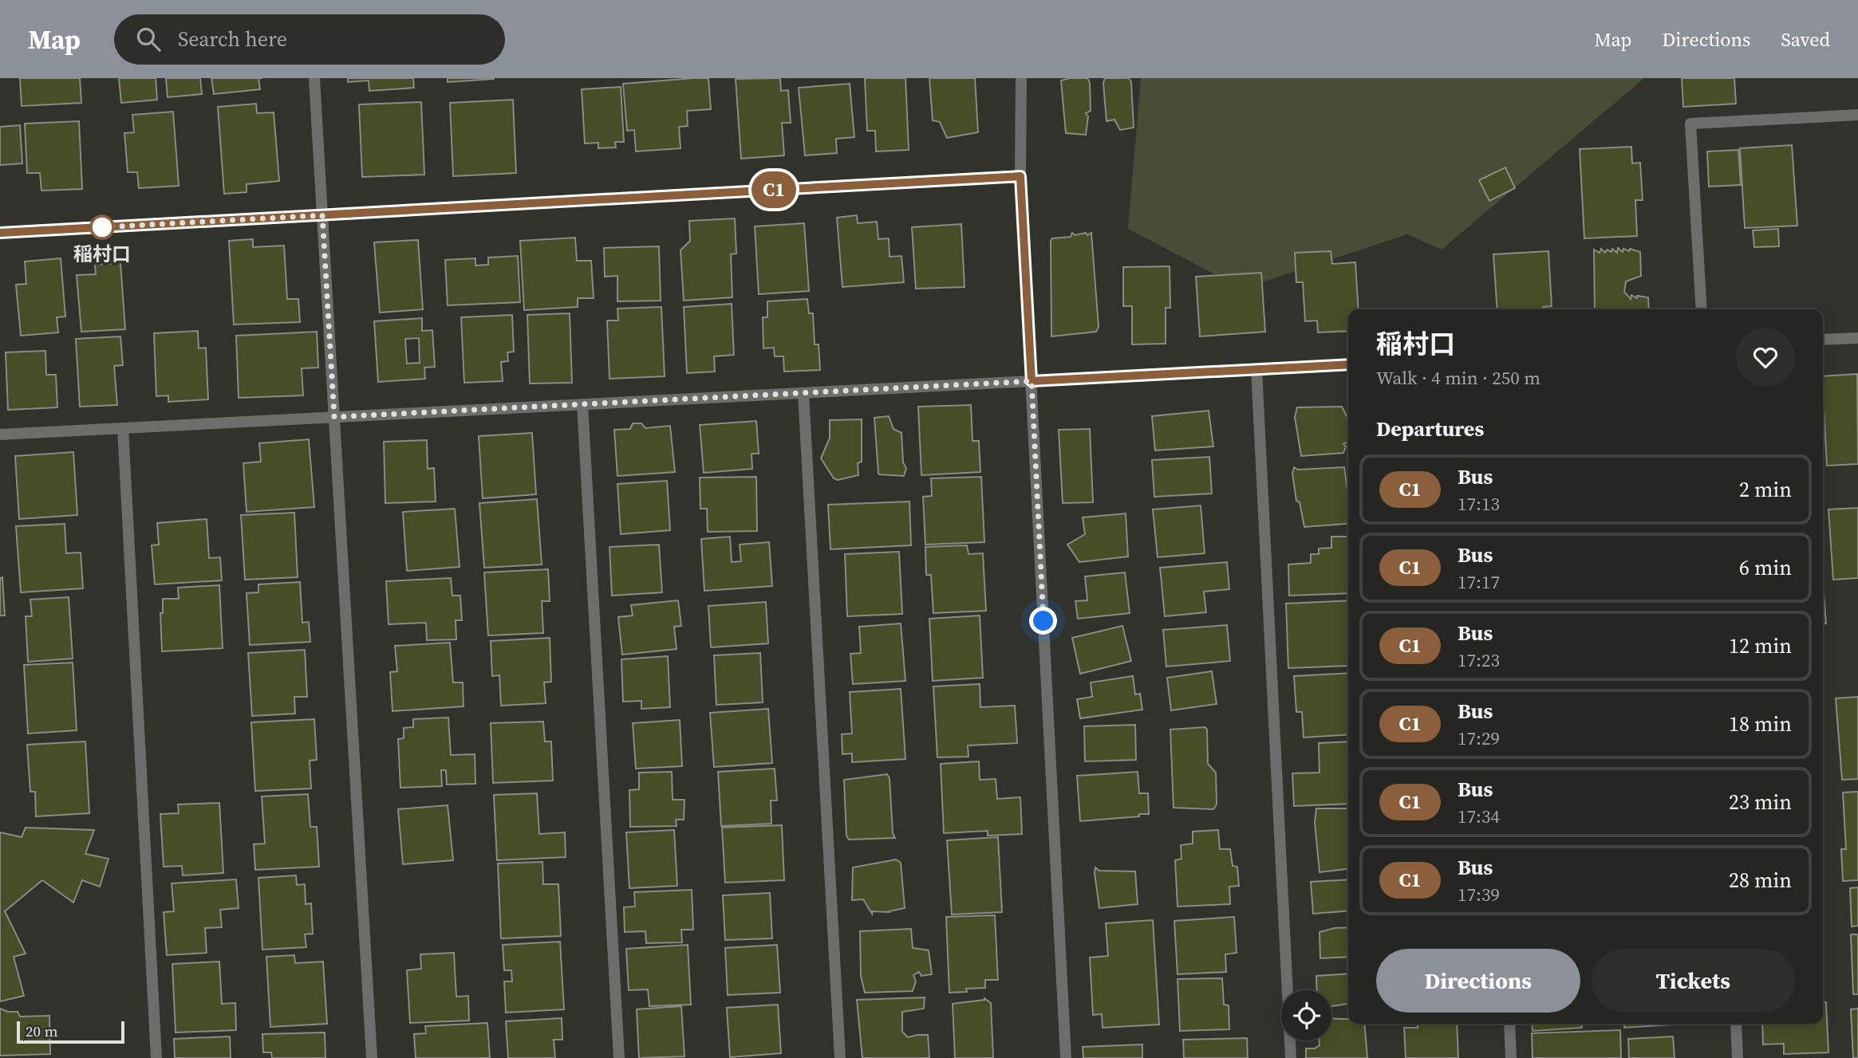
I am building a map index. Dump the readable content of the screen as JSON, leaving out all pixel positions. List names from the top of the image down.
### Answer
{
  "places": ["稲村口"],
  "lines": ["bus line C1"],
  "scale_bar": "20 m",
  "page": {
    "header": "Map",
    "search": "Search here",
    "nav": ["Map", "Directions", "Saved"],
    "on_map": "C1",
    "heading": [
      ["稲村口", "Walk · 4 min · 250 m"],
      "Departures"
    ],
    "list": [
      {
        "mark": "C1",
        "name": "Bus",
        "note": "17:13",
        "value": "2 min"
      },
      {
        "mark": "C1",
        "name": "Bus",
        "note": "17:17",
        "value": "6 min"
      },
      {
        "mark": "C1",
        "name": "Bus",
        "note": "17:23",
        "value": "12 min"
      },
      {
        "mark": "C1",
        "name": "Bus",
        "note": "17:29",
        "value": "18 min"
      },
      {
        "mark": "C1",
        "name": "Bus",
        "note": "17:34",
        "value": "23 min"
      },
      {
        "mark": "C1",
        "name": "Bus",
        "note": "17:39",
        "value": "28 min"
      }
    ],
    "buttons": ["Directions", "Tickets"],
    "scale": "20 m"
  }
}
